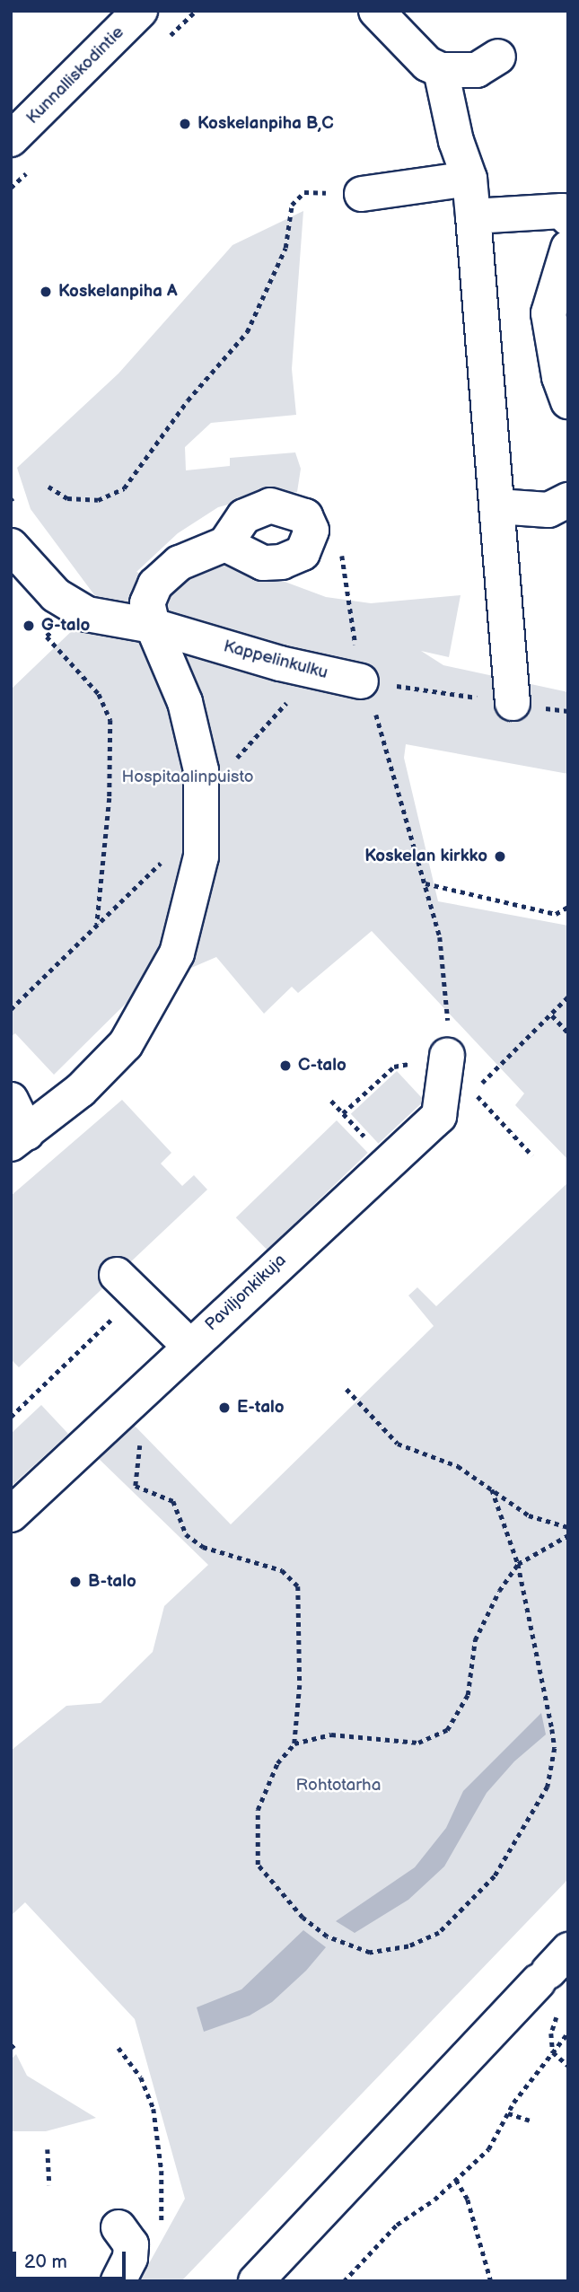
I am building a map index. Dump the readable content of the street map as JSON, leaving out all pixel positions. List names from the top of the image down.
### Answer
{
  "streets": {
    "street": ["Kunnalliskodintie", "Kappelinkulku", "Paviljonkikuja"]
  },
  "parks": ["Hospitaalinpuisto", "Rohtotarha"],
  "places": [
    "Koskelanpiha B,C",
    "Koskelanpiha A",
    "G-talo",
    "Koskelan kirkko",
    "C-talo",
    "E-talo",
    "B-talo"
  ],
  "scale_bar": "20 m"
}
